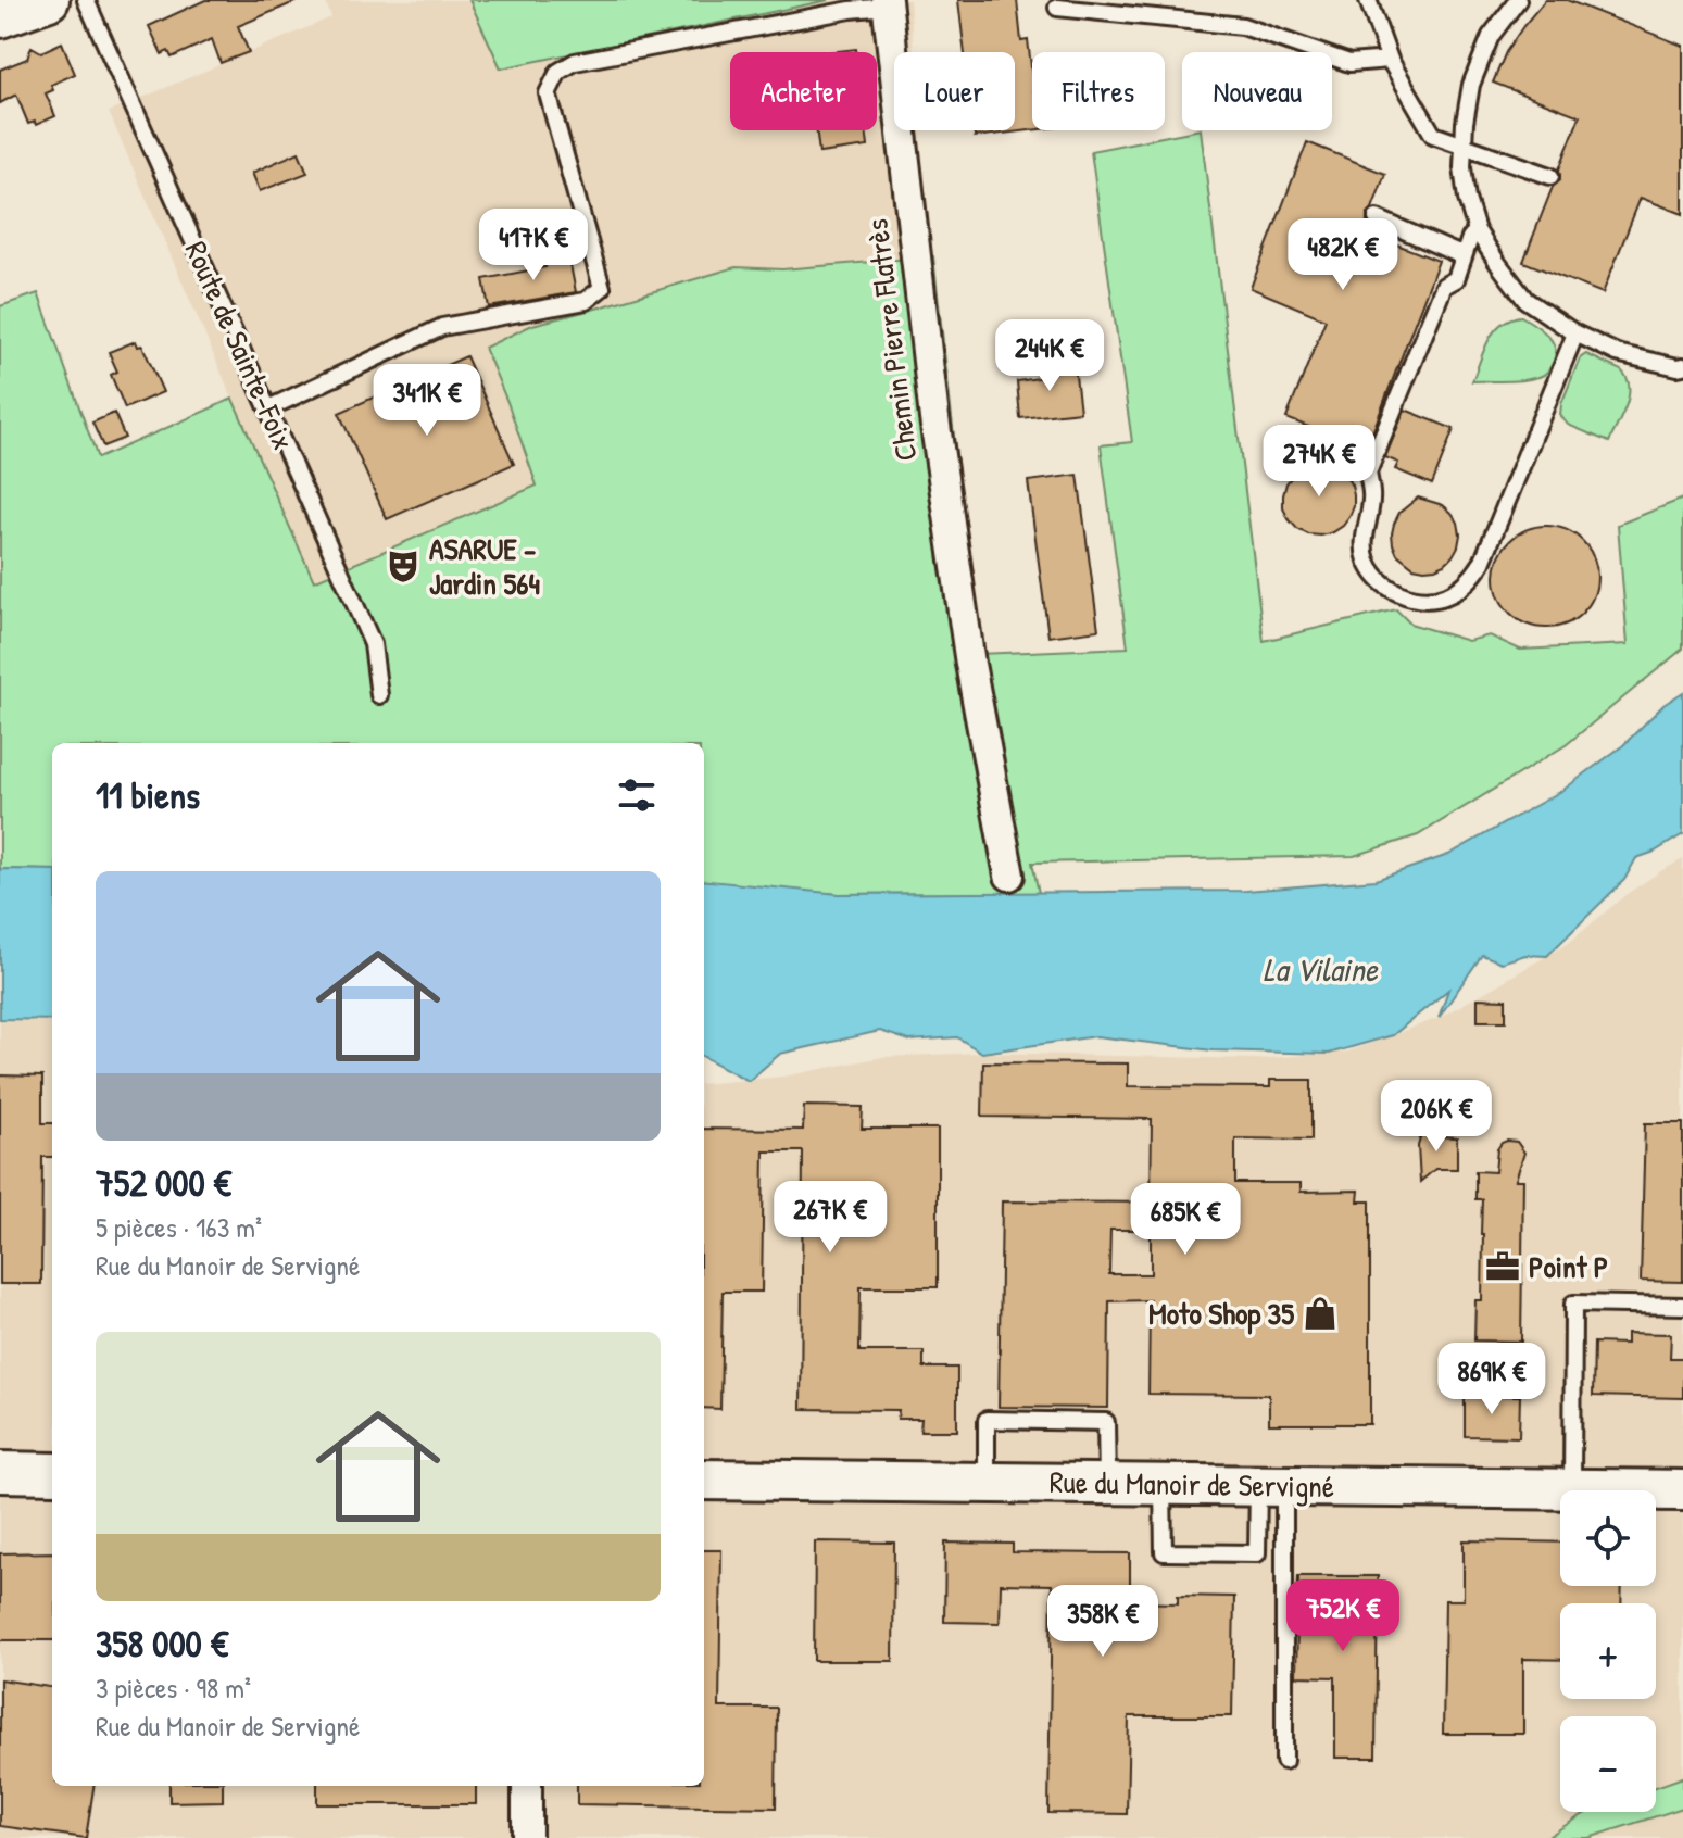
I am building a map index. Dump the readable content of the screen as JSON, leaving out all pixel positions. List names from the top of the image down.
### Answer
{
  "streets": {
    "street": ["Chemin Pierre Flatrès", "Rue du Manoir de Servigné"],
    "lane": ["Route de Sainte-Foix"]
  },
  "water": ["La Vilaine"],
  "places": {
    "theatre": ["ASARUE - Jardin 564"],
    "office": ["Point P"],
    "shop": ["Moto Shop 35"]
  },
  "page": {
    "chip": [
      "Acheter",
      "Louer",
      "Filtres",
      "Nouveau"
    ],
    "price": [
      "417K €",
      "482K €",
      "244K €",
      "341K €",
      "274K €",
      "206K €",
      "267K €",
      "685K €",
      "869K €",
      "752K €",
      "358K €"
    ],
    "heading": "11 biens",
    "list": [
      {
        "name": "752 000 €",
        "note": "5 pièces · 163 m² · Rue du Manoir de Servigné"
      },
      {
        "name": "358 000 €",
        "note": "3 pièces · 98 m² · Rue du Manoir de Servigné"
      }
    ],
    "map_buttons": ["+", "−"]
  }
}
